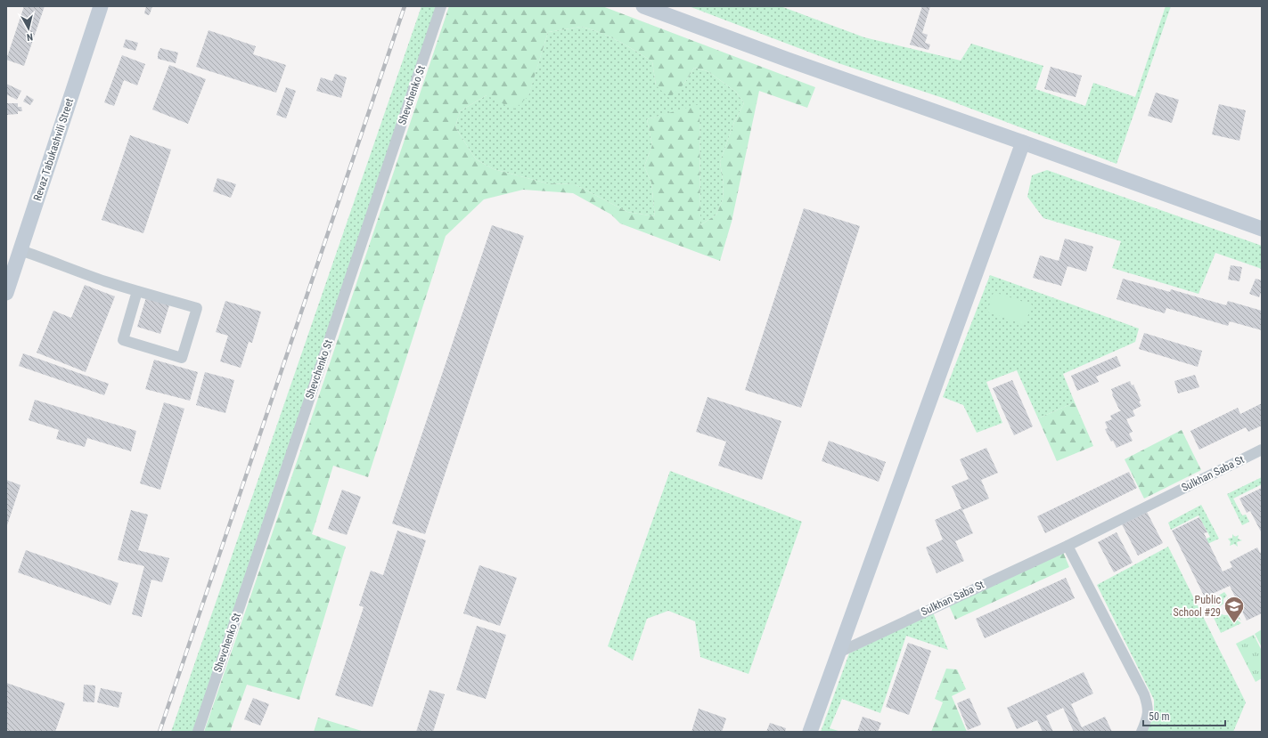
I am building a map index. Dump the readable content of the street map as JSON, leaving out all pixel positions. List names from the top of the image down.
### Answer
{
  "streets": {
    "main road": ["Revaz Tabukashvili Street"],
    "street": ["Shevchenko St", "Sulkhan Saba St"]
  },
  "places": {
    "school or university": ["Public School #29"]
  },
  "scale_bar": "50 m",
  "north": "bottom"
}
